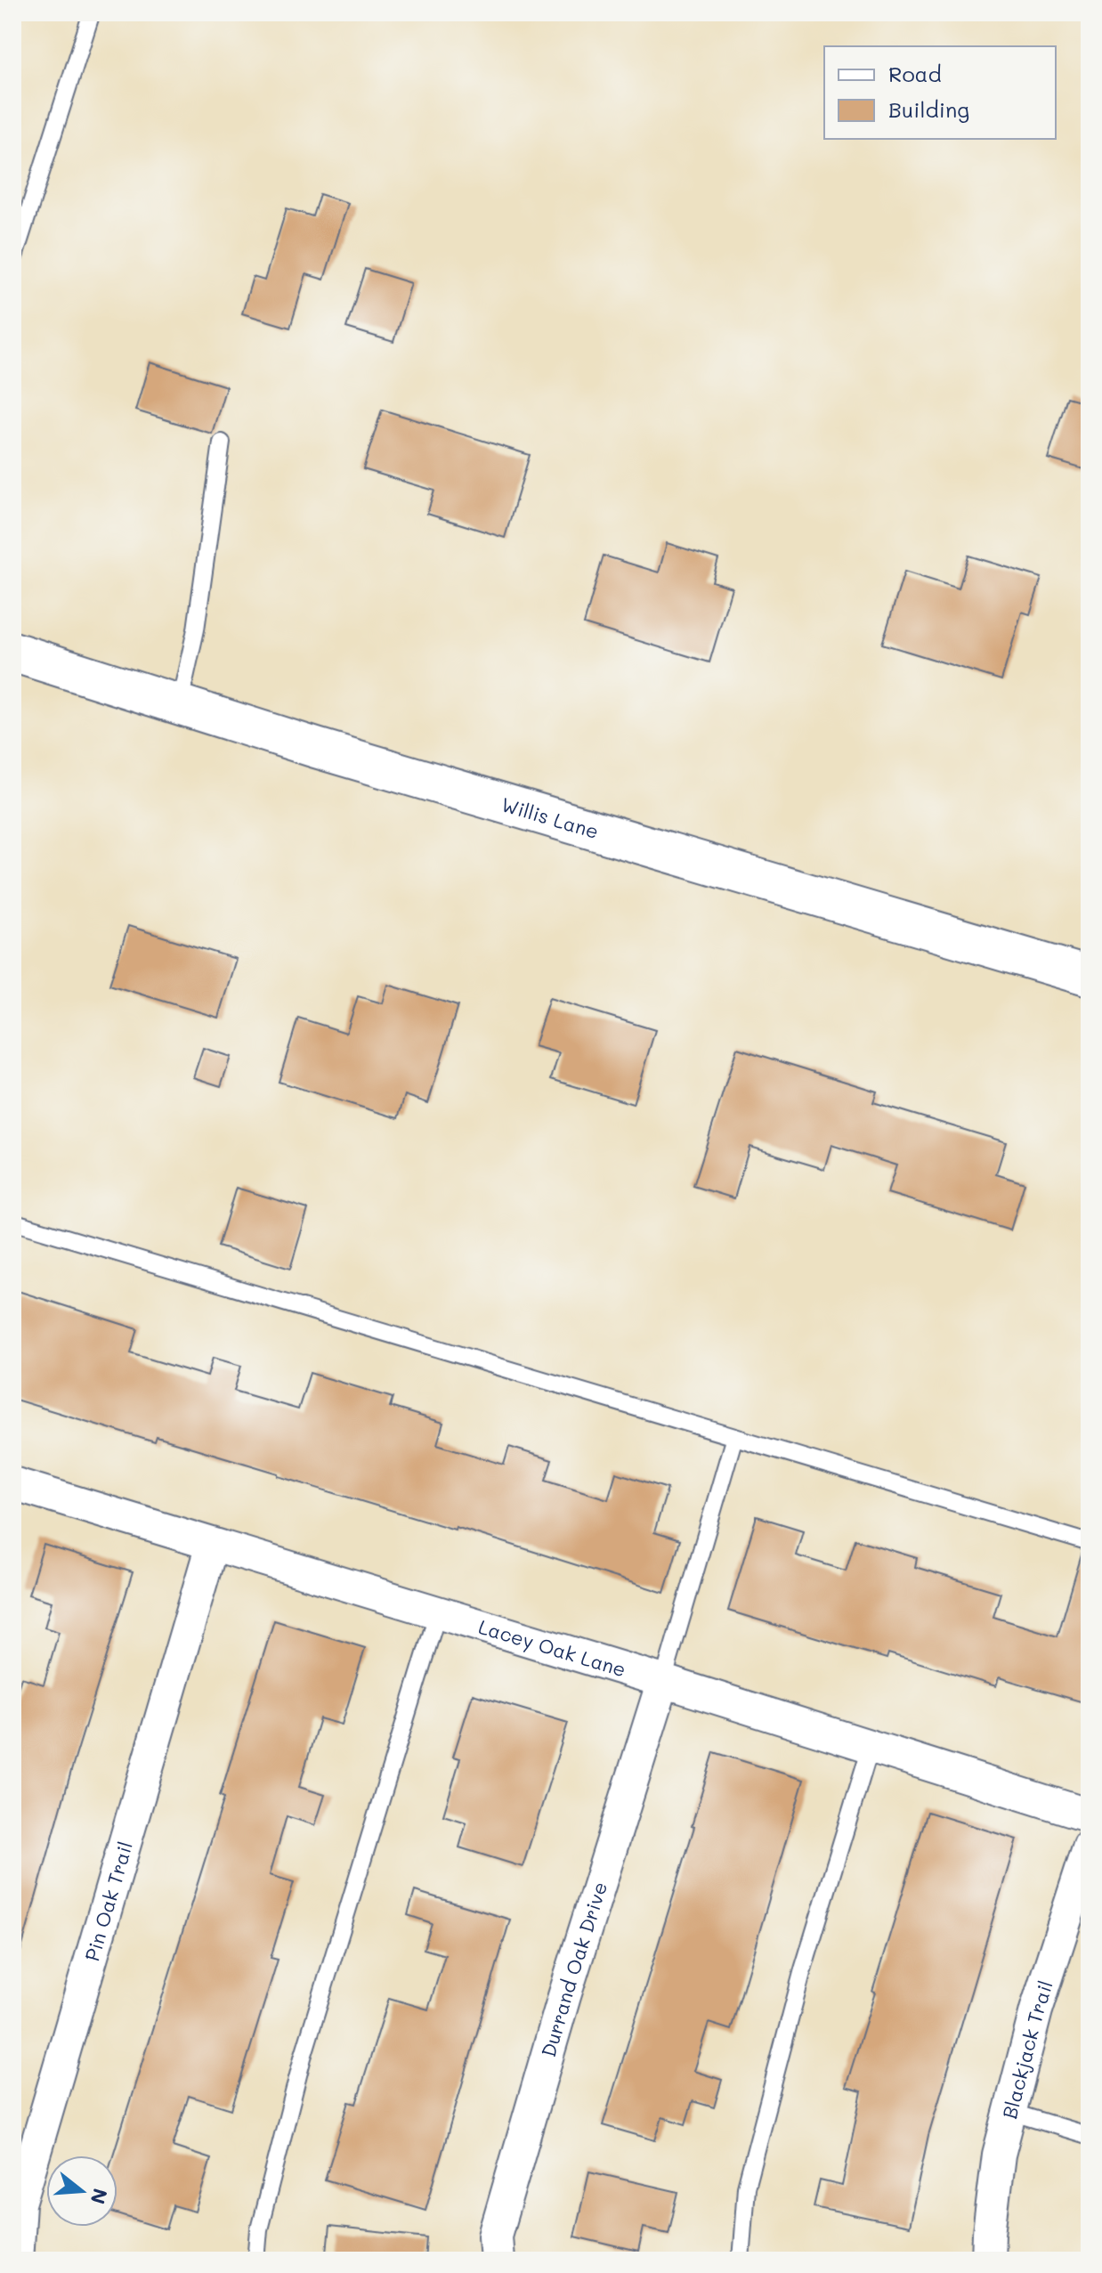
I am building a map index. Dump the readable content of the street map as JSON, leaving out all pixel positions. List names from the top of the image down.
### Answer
{
  "streets": {
    "street": [
      "Willis Lane",
      "Lacey Oak Lane",
      "Pin Oak Trail",
      "Durrand Oak Drive",
      "Blackjack Trail"
    ]
  },
  "crossings": [
    ["Lacey Oak Lane", "Pin Oak Trail"],
    ["Lacey Oak Lane", "Durrand Oak Drive"]
  ],
  "legend": ["Road", "Building"],
  "north": "right"
}
